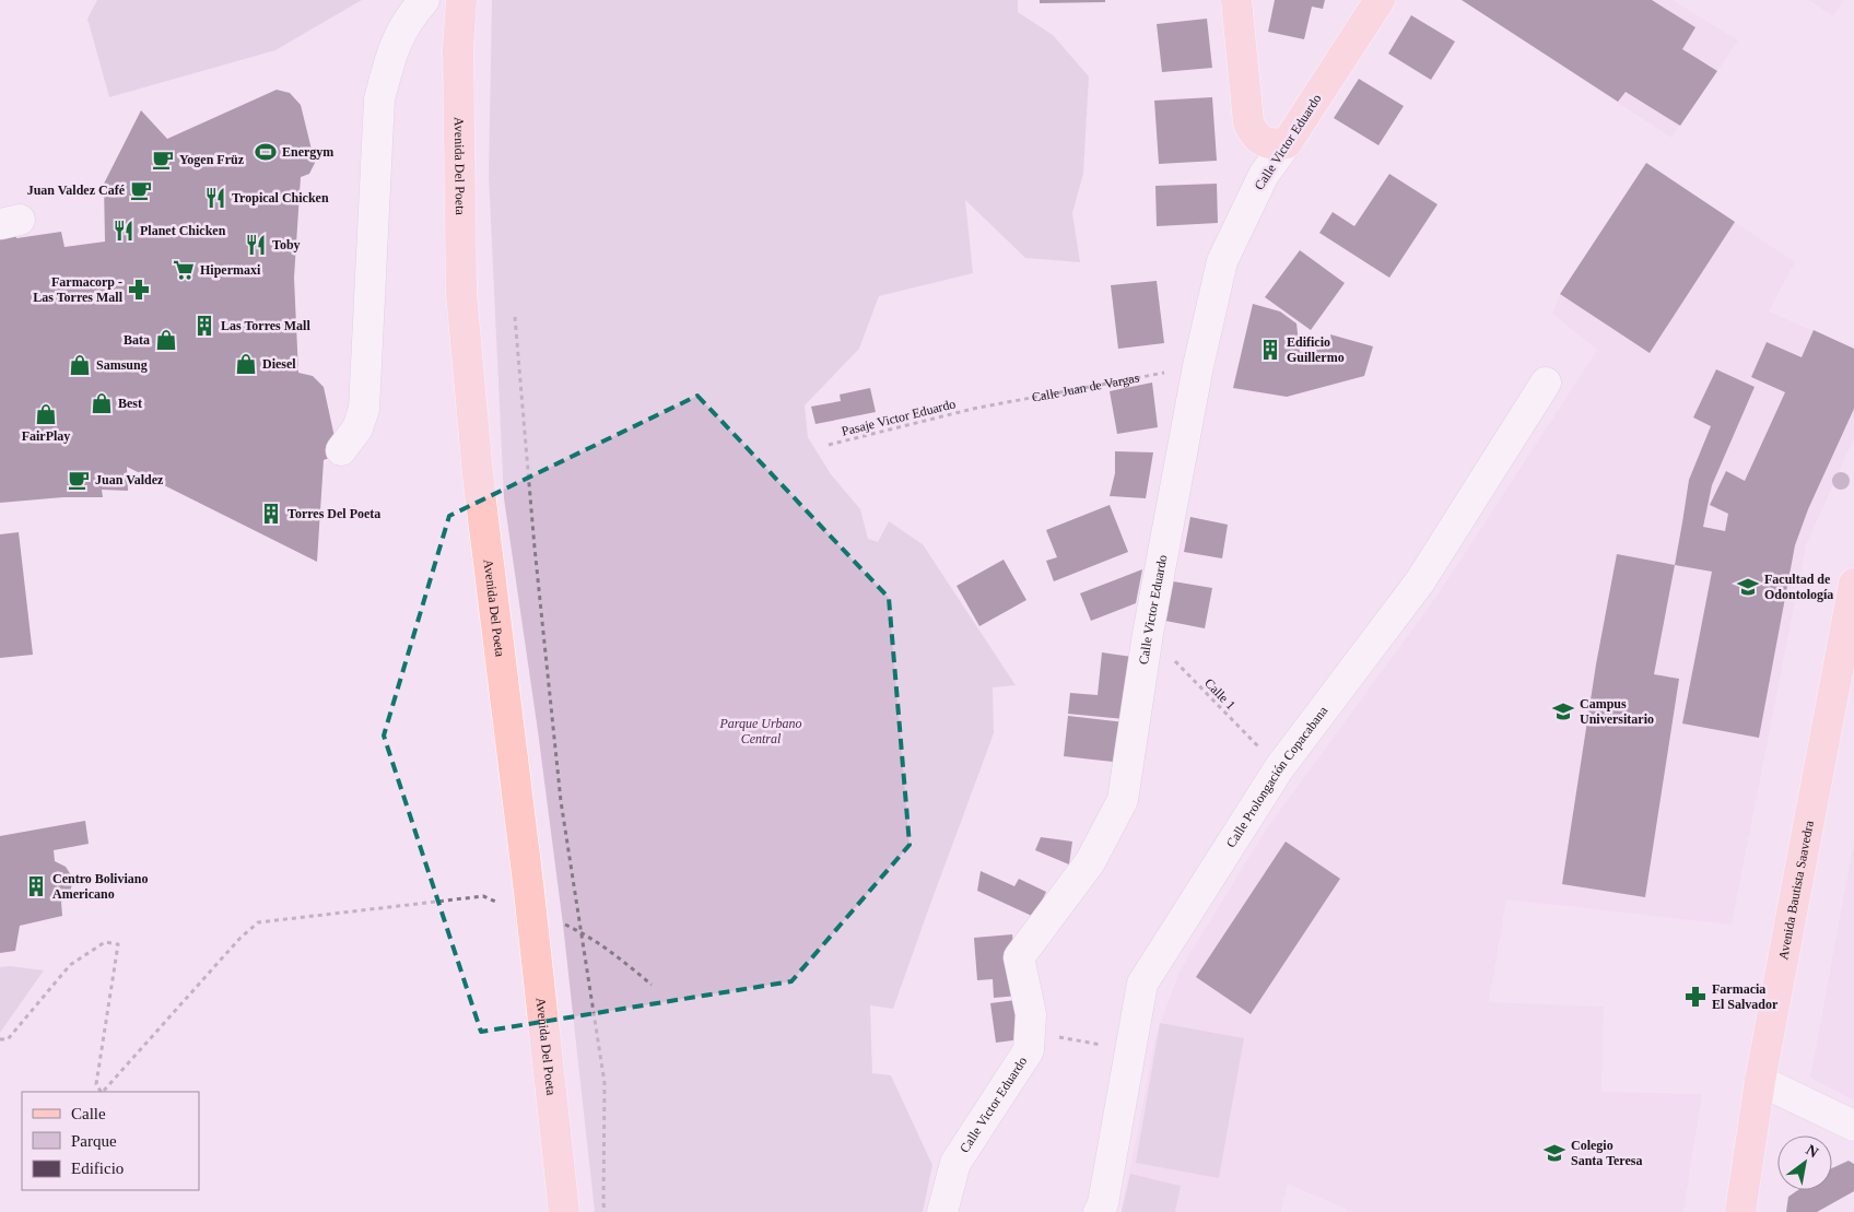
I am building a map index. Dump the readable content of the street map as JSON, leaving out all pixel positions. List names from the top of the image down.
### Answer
{
  "streets": {
    "main road": ["Calle Victor Eduardo", "Avenida Del Poeta", "Avenida Bautista Saavedra"],
    "street": ["Calle Prolongación Copacabana"],
    "path": ["Calle Juan de Vargas", "Pasaje Victor Eduardo", "Calle 1"]
  },
  "crossings": [
    ["Calle Victor Eduardo", "Calle Juan de Vargas"],
    ["Calle Victor Eduardo", "Calle 1"],
    ["Calle Juan de Vargas", "Pasaje Victor Eduardo"],
    ["Calle 1", "Calle Prolongación Copacabana"]
  ],
  "parks": ["Parque Urbano Central"],
  "places": {
    "sports": ["Energym"],
    "cafe": ["Yogen Früz", "Juan Valdez Café", "Juan Valdez"],
    "restaurant": ["Tropical Chicken", "Planet Chicken", "Toby"],
    "supermarket": ["Hipermaxi"],
    "pharmacy": ["Farmacorp - Las Torres Mall", "Farmacia El Salvador"],
    "building": [
      "Las Torres Mall",
      "Edificio Guillermo",
      "Torres Del Poeta",
      "Centro Boliviano Americano"
    ],
    "shop": [
      "Bata",
      "Diesel",
      "Samsung",
      "Best",
      "FairPlay"
    ],
    "school or university": ["Facultad de Odontología", "Campus Universitario", "Colegio Santa Teresa"]
  },
  "legend": ["Calle", "Parque", "Edificio"],
  "north": "top right"
}
